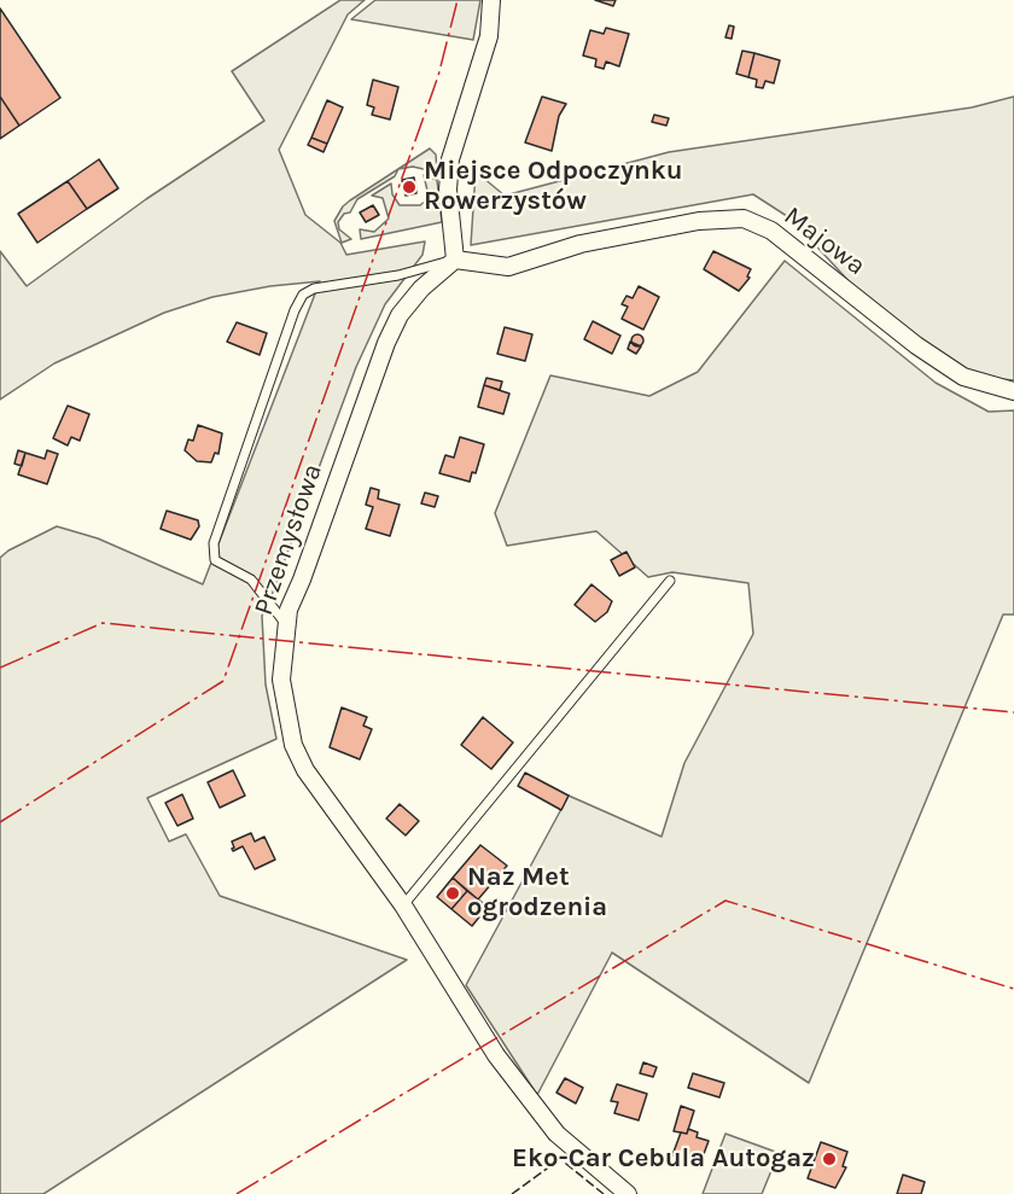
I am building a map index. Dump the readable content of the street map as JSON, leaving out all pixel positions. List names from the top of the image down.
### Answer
{
  "streets": {
    "street": ["Majowa", "Przemysłowa"]
  },
  "crossings": [
    ["Majowa", "Przemysłowa"]
  ],
  "places": ["Miejsce Odpoczynku Rowerzystów", "Naz Met ogrodzenia", "Eko-Car Cebula Autogaz"]
}
